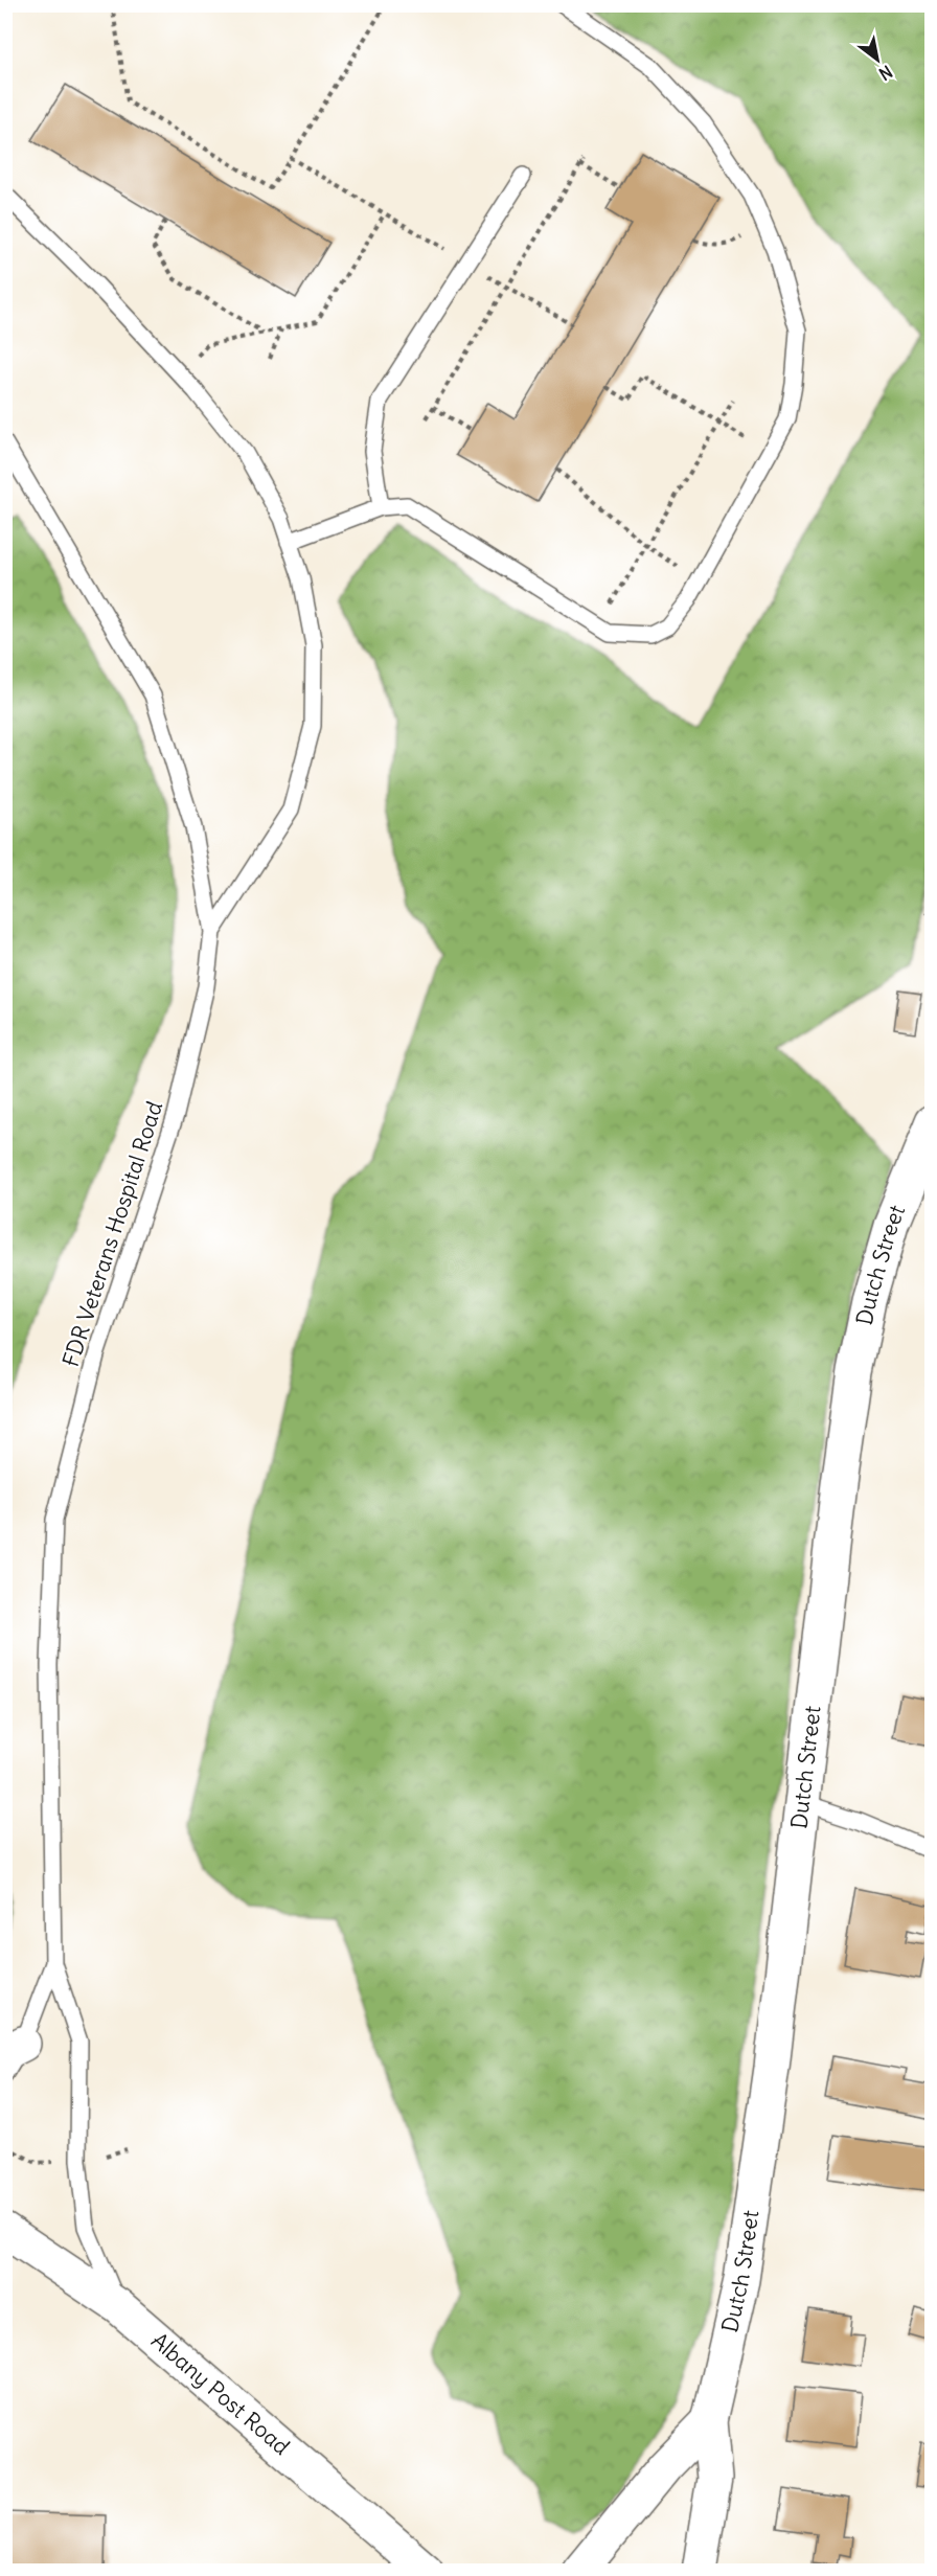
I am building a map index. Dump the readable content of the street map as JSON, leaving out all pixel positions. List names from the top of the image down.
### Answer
{
  "streets": {
    "street": ["Dutch Street", "Albany Post Road"],
    "lane": ["FDR Veterans Hospital Road"]
  },
  "north": "bottom right"
}
